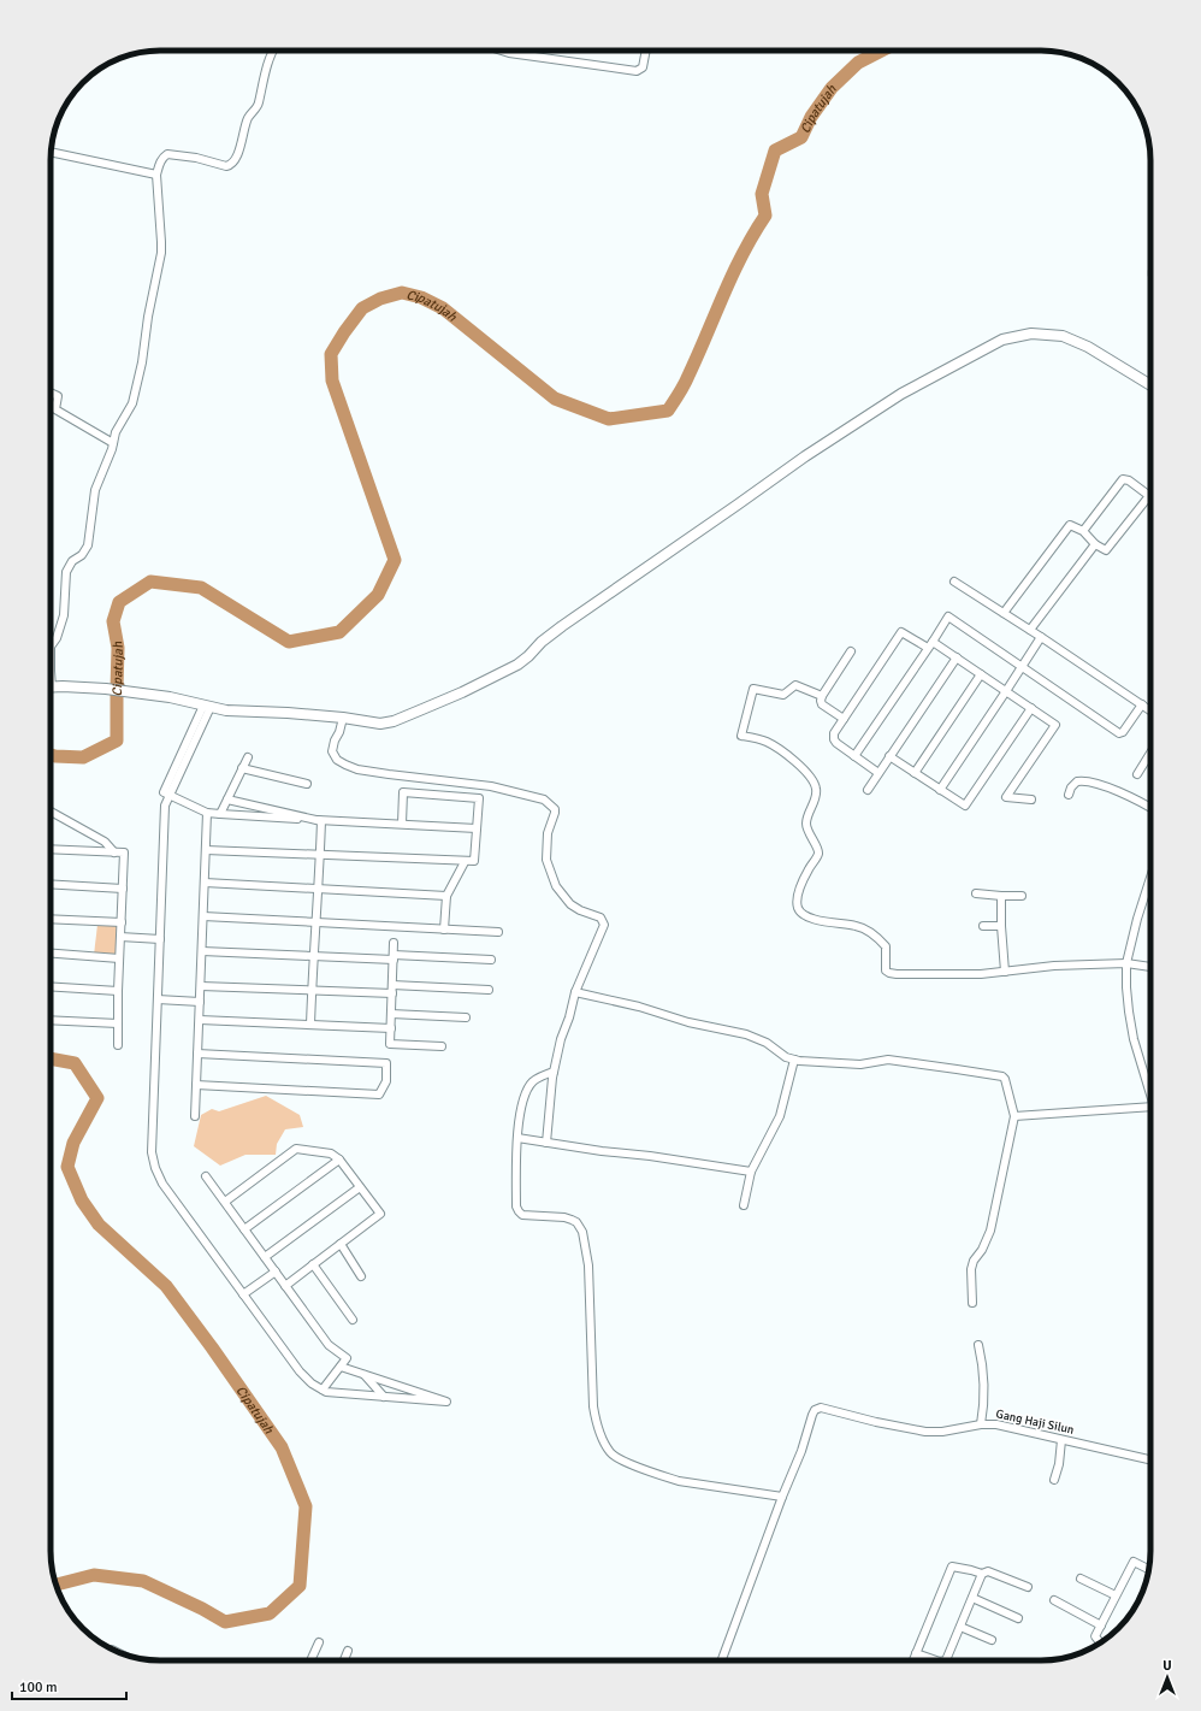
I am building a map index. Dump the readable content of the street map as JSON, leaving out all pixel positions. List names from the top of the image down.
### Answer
{
  "streets": {
    "street": ["Gang Haji Silun"]
  },
  "water": ["Cipatujah"],
  "scale_bar": "100 m",
  "north": "top"
}
